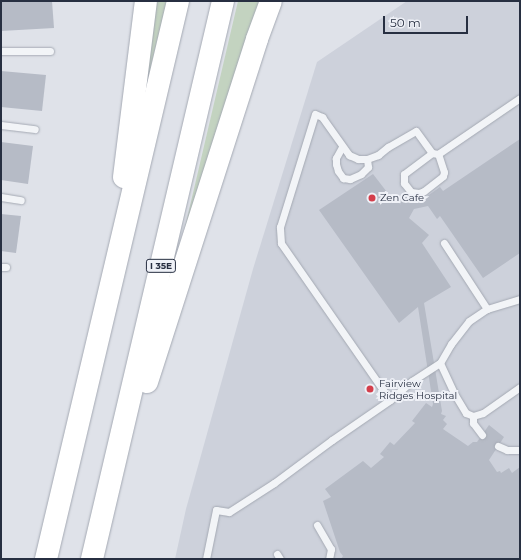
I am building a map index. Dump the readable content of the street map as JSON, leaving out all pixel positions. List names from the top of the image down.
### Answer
{
  "streets": {
    "highway": ["I 35E"]
  },
  "places": ["Zen Cafe", "Fairview Ridges Hospital"],
  "scale_bar": "50 m"
}
